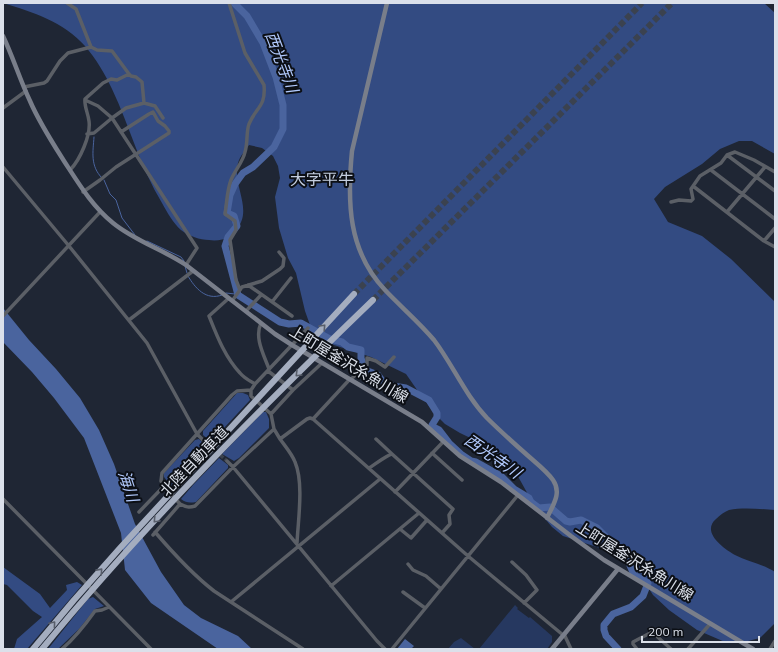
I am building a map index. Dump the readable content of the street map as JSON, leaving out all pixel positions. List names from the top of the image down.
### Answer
{
  "streets": {
    "highway": ["北陸自動車道"],
    "main road": ["上町屋釜沢糸魚川線"]
  },
  "districts": ["大字平牛"],
  "water": ["西光寺川", "海川"],
  "scale_bar": "200 m"
}
